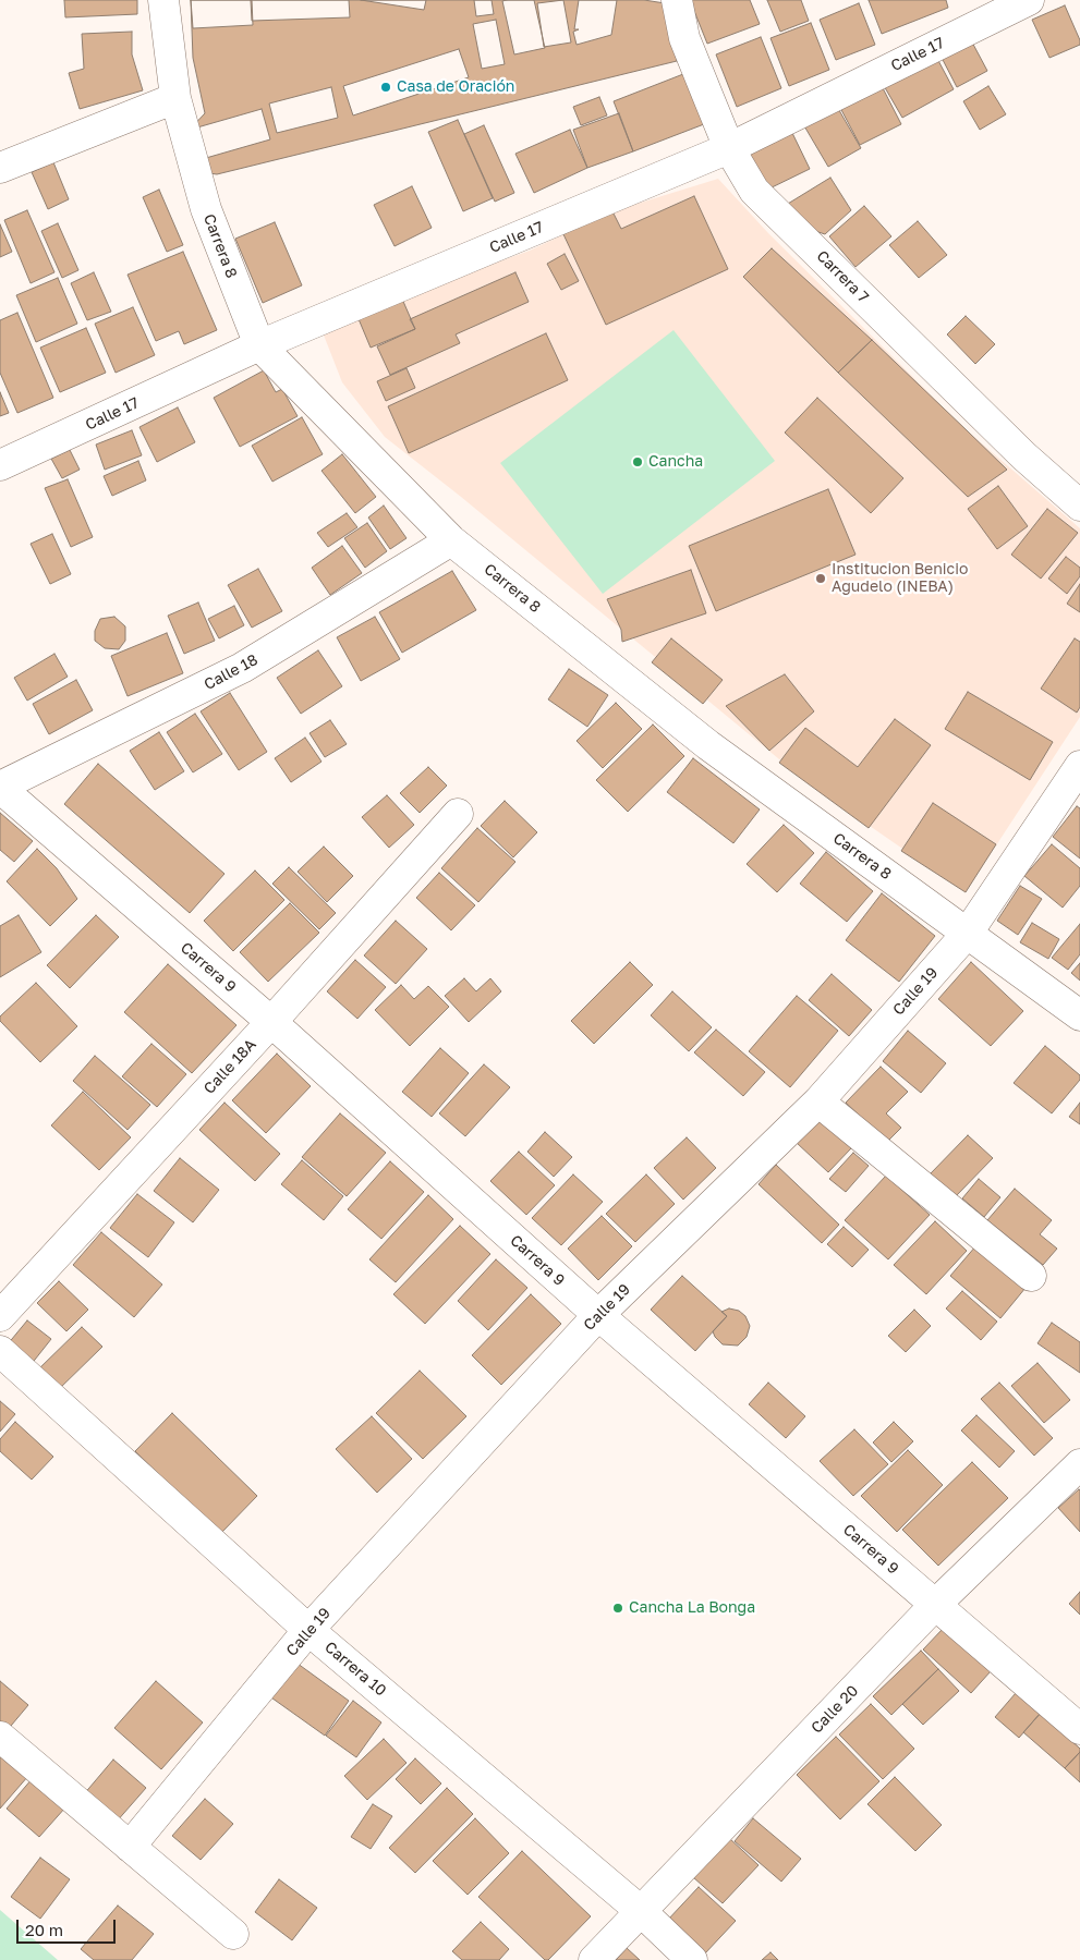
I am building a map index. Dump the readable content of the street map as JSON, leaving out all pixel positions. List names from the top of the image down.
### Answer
{
  "streets": {
    "street": [
      "Calle 17",
      "Carrera 8",
      "Carrera 7",
      "Calle 18",
      "Carrera 9",
      "Calle 19",
      "Calle 18A",
      "Carrera 10",
      "Calle 20"
    ]
  },
  "crossings": [
    ["Calle 17", "Carrera 8"],
    ["Calle 17", "Carrera 7"],
    ["Carrera 8", "Calle 18"],
    ["Carrera 8", "Calle 19"],
    ["Calle 18", "Carrera 9"],
    ["Carrera 9", "Calle 19"],
    ["Carrera 9", "Calle 18A"],
    ["Carrera 9", "Calle 20"],
    ["Calle 19", "Carrera 10"],
    ["Carrera 10", "Calle 20"]
  ],
  "places": [
    "Casa de Oración",
    "Cancha",
    "Institucion Benicio Agudelo (INEBA)",
    "Cancha La Bonga"
  ],
  "scale_bar": "20 m"
}
